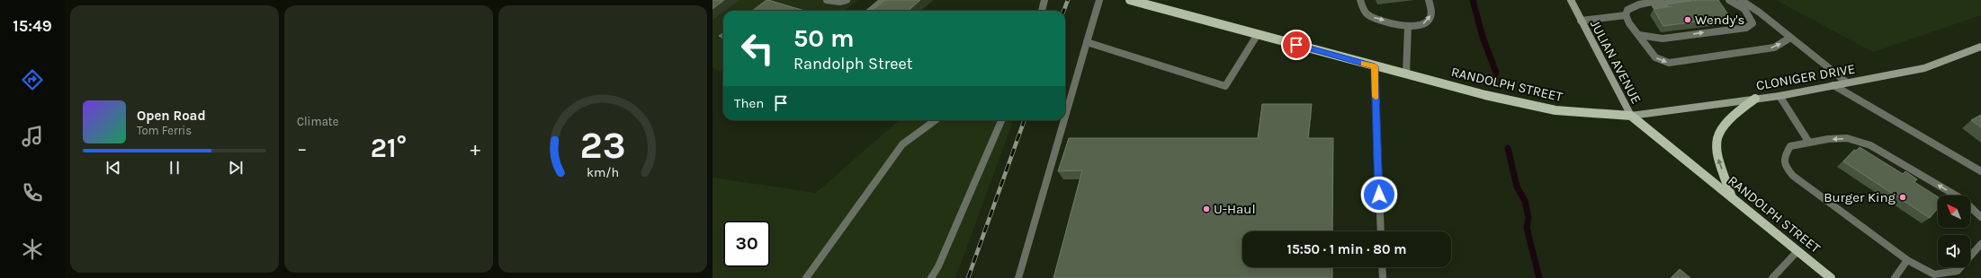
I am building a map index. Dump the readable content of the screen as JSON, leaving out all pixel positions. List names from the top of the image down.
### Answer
{
  "streets": {
    "main road": ["JULIAN AVENUE", "CLONIGER DRIVE", "RANDOLPH STREET"]
  },
  "crossings": [
    ["JULIAN AVENUE", "CLONIGER DRIVE"],
    ["JULIAN AVENUE", "RANDOLPH STREET"],
    ["CLONIGER DRIVE", "RANDOLPH STREET"]
  ],
  "places": ["Wendy's", "Burger King", "U-Haul"],
  "north": "top left",
  "page": {
    "tabs": "15:49",
    "tile": "Climate",
    "turn": ["50 m", "Randolph Street"],
    "then": "Then",
    "song": ["Open Road", "Tom Ferris"],
    "heat": ["−", "21°", "+"],
    "limit": "30",
    "trip": "15:50 · 1 min · 80 m",
    "gauge": ["23", "km/h"]
  }
}
